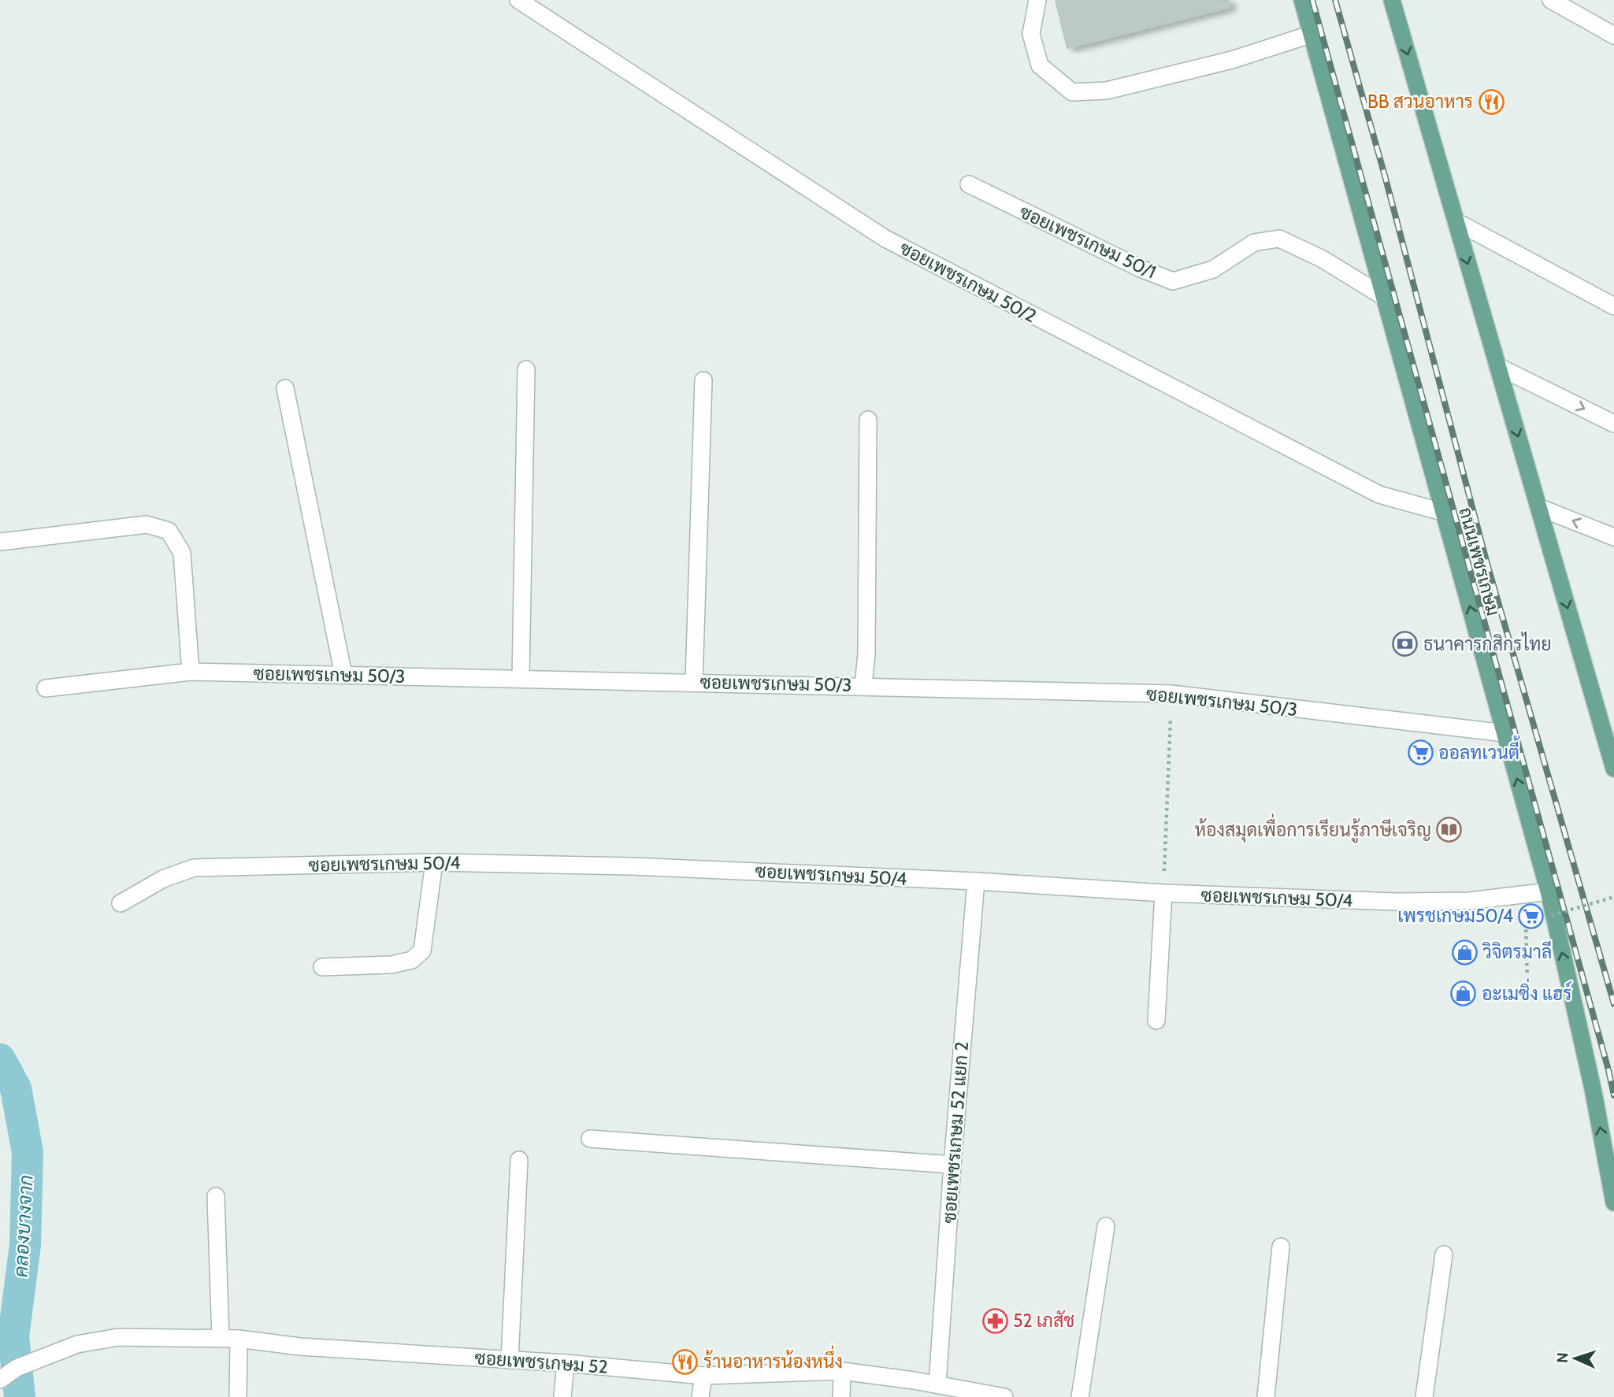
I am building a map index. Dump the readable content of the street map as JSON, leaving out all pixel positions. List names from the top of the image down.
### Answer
{
  "streets": {
    "main road": ["ถนนเพชรเกษม"],
    "street": [
      "ซอยเพชรเกษม 50/1",
      "ซอยเพชรเกษม 50/2",
      "ซอยเพชรเกษม 50/3",
      "ซอยเพชรเกษม 50/4",
      "ซอยเพชรเกษม 52 แยก 2",
      "ซอยเพชรเกษม 52"
    ]
  },
  "crossings": [
    ["ซอยเพชรเกษม 50/1", "ถนนเพชรเกษม"],
    ["ซอยเพชรเกษม 50/2", "ถนนเพชรเกษม"],
    ["ถนนเพชรเกษม", "ซอยเพชรเกษม 50/3"],
    ["ถนนเพชรเกษม", "ซอยเพชรเกษม 50/4"],
    ["ซอยเพชรเกษม 50/4", "ซอยเพชรเกษม 52 แยก 2"],
    ["ซอยเพชรเกษม 52 แยก 2", "ซอยเพชรเกษม 52"]
  ],
  "water": ["คลองบางจาก"],
  "places": {
    "restaurant": ["BB สวนอาหาร", "ร้านอาหารน้องหนึ่ง"],
    "bank": ["ธนาคารกสิกรไทย"],
    "supermarket": ["ออลทเวนตี้", "เพรชเกษม50/4"],
    "library": ["ห้องสมุดเพื่อการเรียนรู้ภาษีเจริญ"],
    "shop": ["วิจิตรมาลี", "อะเมซิ่ง แฮร์"],
    "pharmacy": ["52 เภสัช"]
  },
  "north": "left"
}
